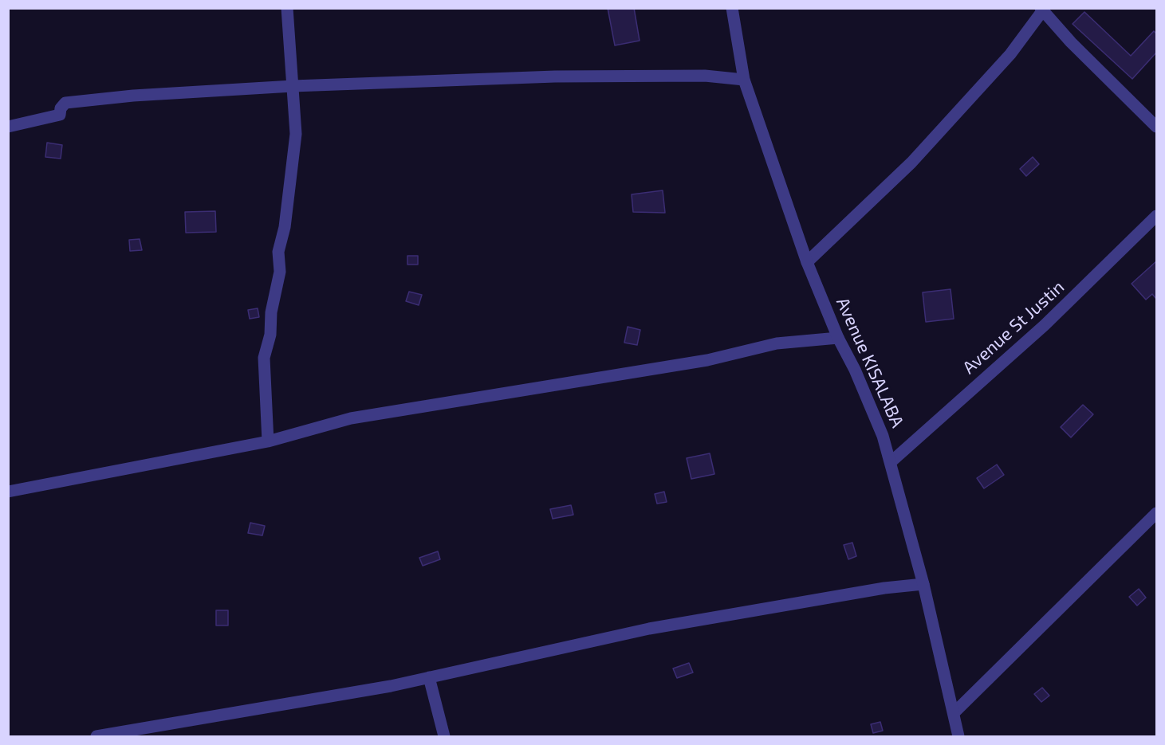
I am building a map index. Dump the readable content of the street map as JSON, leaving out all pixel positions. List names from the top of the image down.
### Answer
{
  "streets": {
    "street": ["Avenue St Justin", "Avenue KISALABA"]
  },
  "crossings": [
    ["Avenue St Justin", "Avenue KISALABA"]
  ]
}
